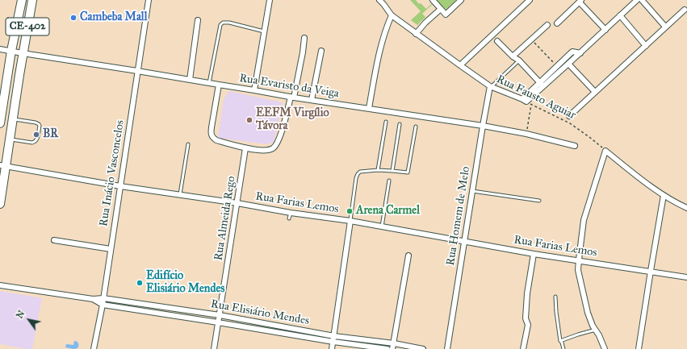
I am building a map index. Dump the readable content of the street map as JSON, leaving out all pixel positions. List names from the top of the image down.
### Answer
{
  "streets": {
    "main road": ["CE-402"],
    "street": [
      "Rua Evaristo da Veiga",
      "Rua Fausto Aguiar",
      "Rua Inácio Vasconcelos",
      "Rua Farias Lemos",
      "Rua Homem de Melo",
      "Rua Almeida Rego",
      "Rua Elisiário Mendes"
    ]
  },
  "crossings": [
    ["CE-402", "Rua Evaristo da Veiga"],
    ["CE-402", "Rua Farias Lemos"],
    ["Rua Evaristo da Veiga", "Rua Inácio Vasconcelos"],
    ["Rua Evaristo da Veiga", "Rua Homem de Melo"],
    ["Rua Fausto Aguiar", "Rua Homem de Melo"],
    ["Rua Inácio Vasconcelos", "Rua Farias Lemos"],
    ["Rua Inácio Vasconcelos", "Rua Elisiário Mendes"],
    ["Rua Farias Lemos", "Rua Homem de Melo"],
    ["Rua Farias Lemos", "Rua Almeida Rego"],
    ["Rua Almeida Rego", "Rua Elisiário Mendes"]
  ],
  "places": [
    "Cambeba Mall",
    "EEFM Virgílio Távora",
    "BR",
    "Arena Carmel",
    "Edifício Elisiário Mendes"
  ],
  "north": "top left"
}
